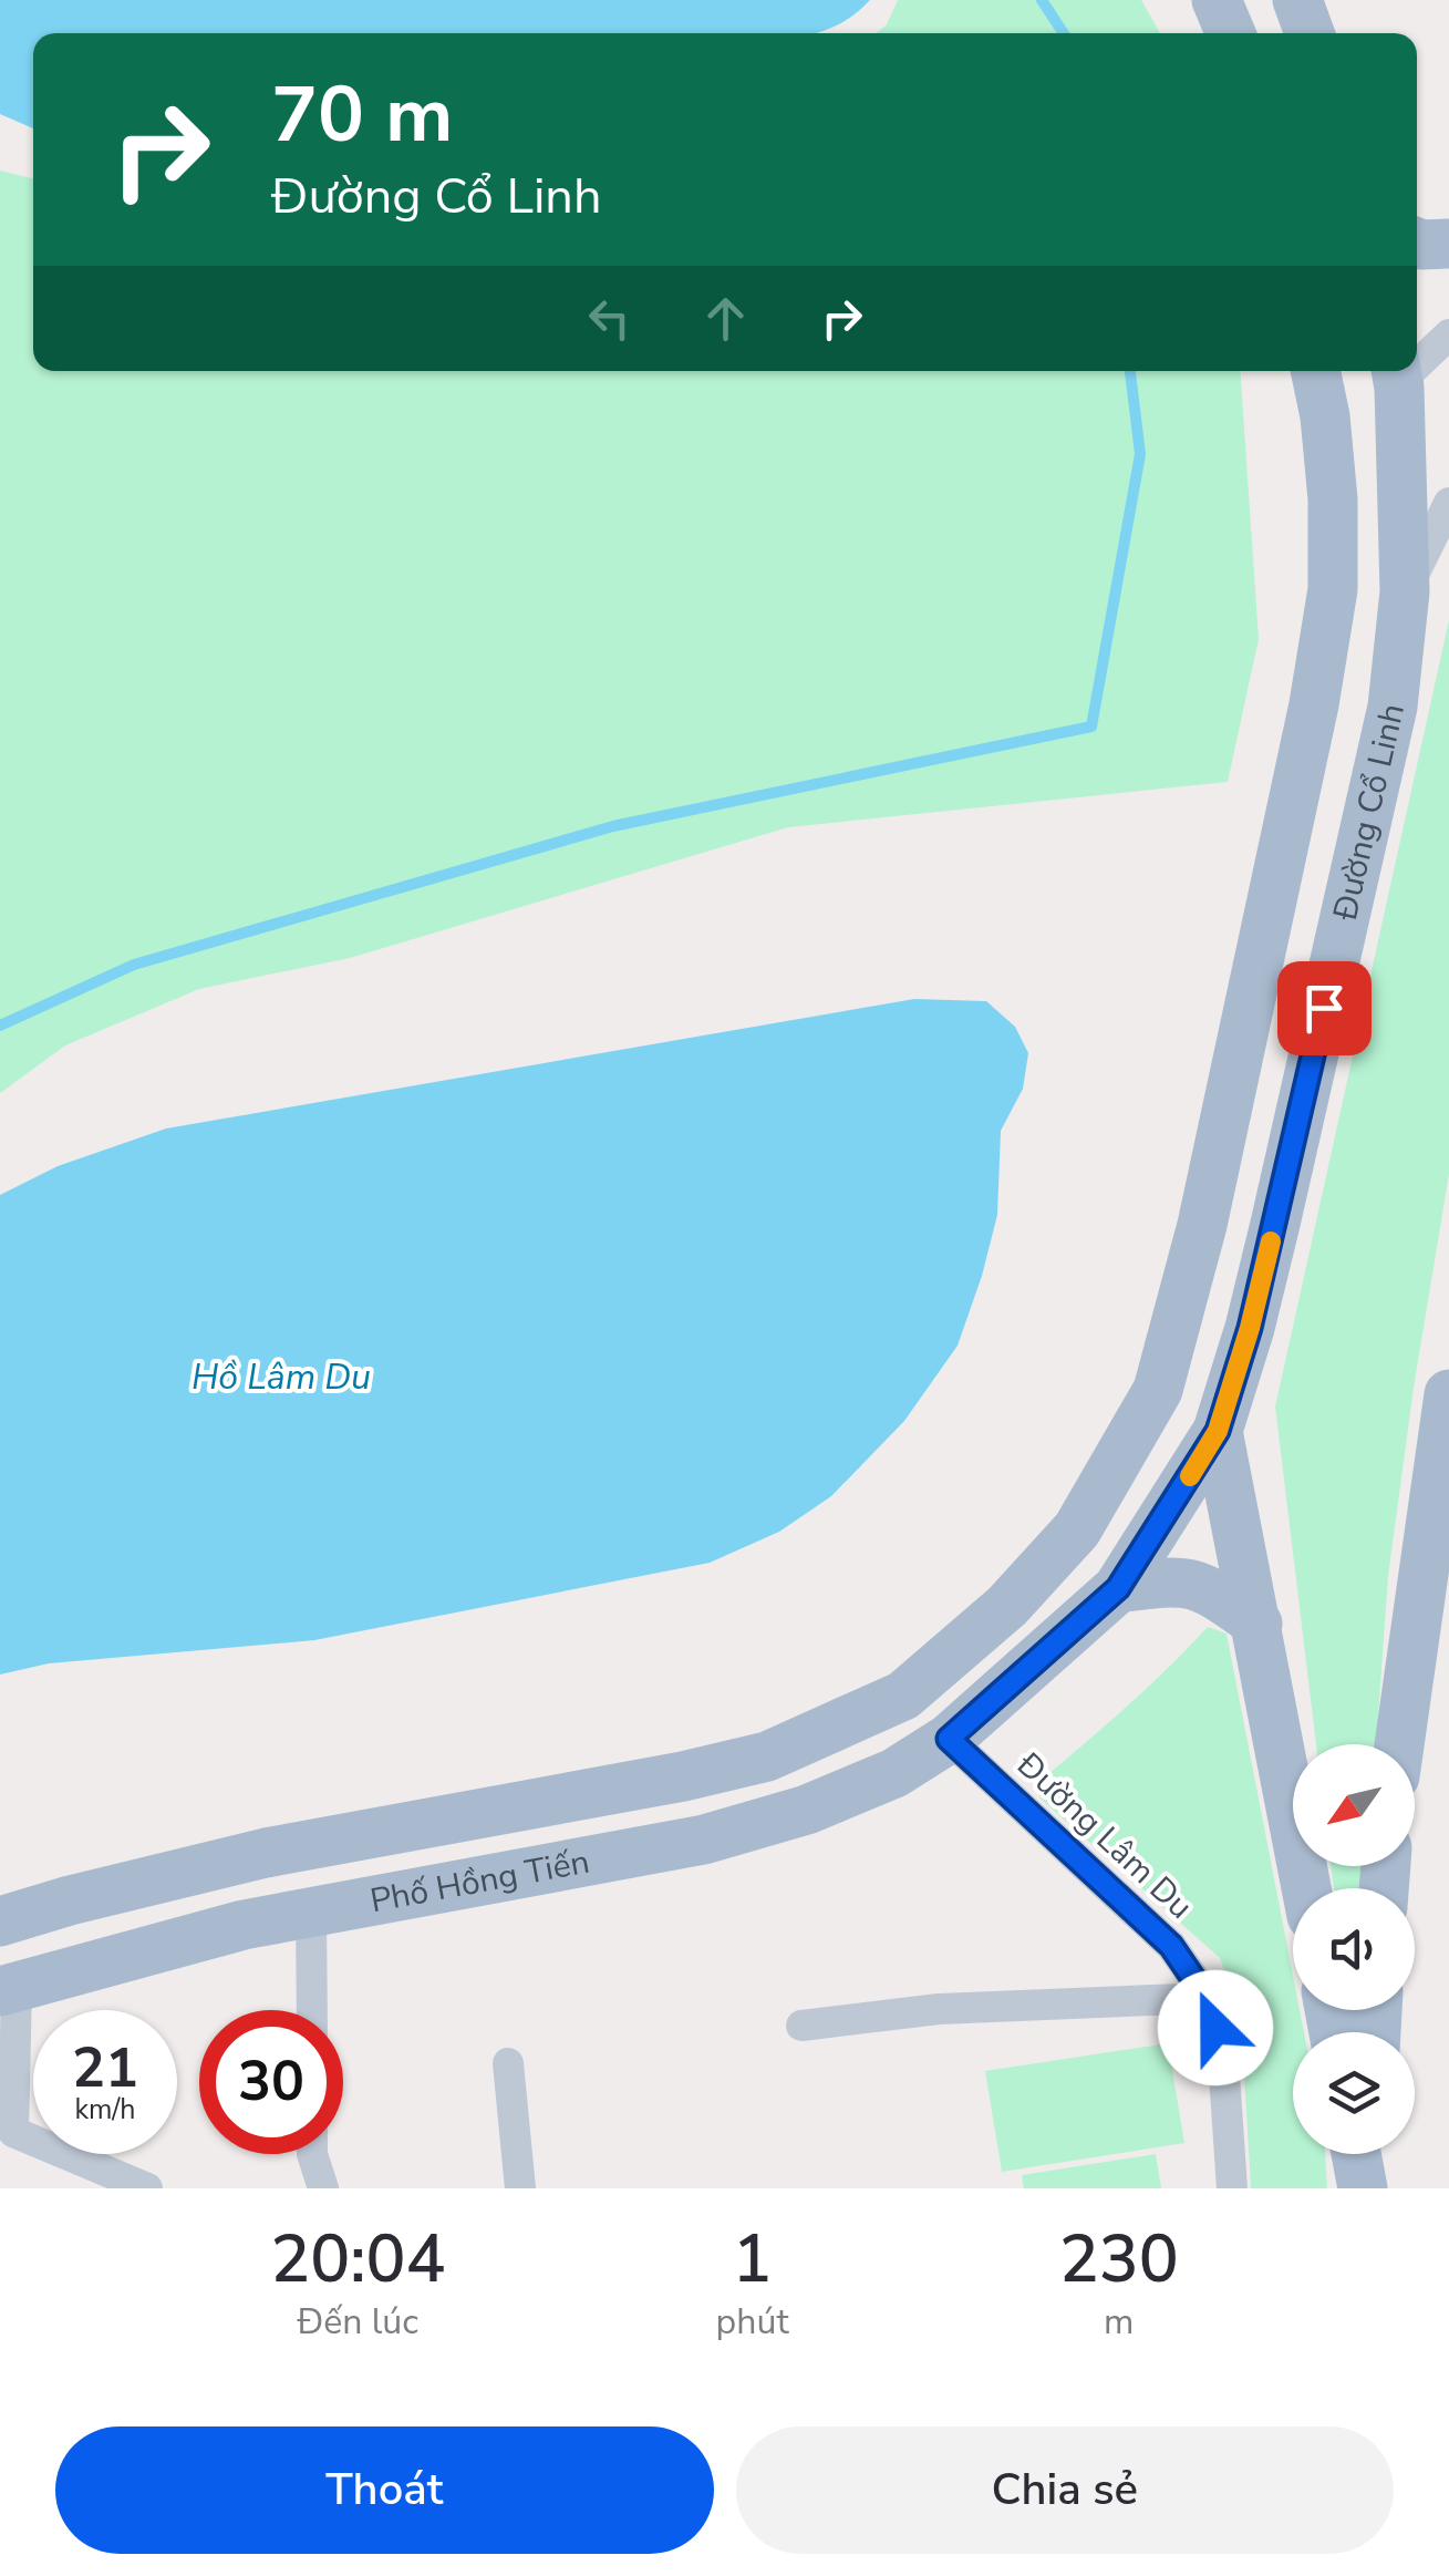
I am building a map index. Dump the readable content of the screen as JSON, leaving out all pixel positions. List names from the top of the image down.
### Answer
{
  "streets": {
    "main road": ["Đường Cổ Linh", "Phố Hồng Tiến"],
    "street": ["Đường Lâm Du"]
  },
  "crossings": [
    ["Đường Cổ Linh", "Đường Lâm Du"],
    ["Đường Cổ Linh", "Phố Hồng Tiến"],
    ["Đường Lâm Du", "Phố Hồng Tiến"]
  ],
  "water": ["Hồ Lâm Du"],
  "north": "bottom left",
  "page": {
    "turn": ["70 m", "Đường Cổ Linh"],
    "speed": "21 km/h",
    "limit": "30",
    "eta": [
      "20:04",
      "Đến lúc",
      "1",
      "phút",
      "230",
      "m"
    ],
    "buttons": ["Thoát", "Chia sẻ"]
  }
}
